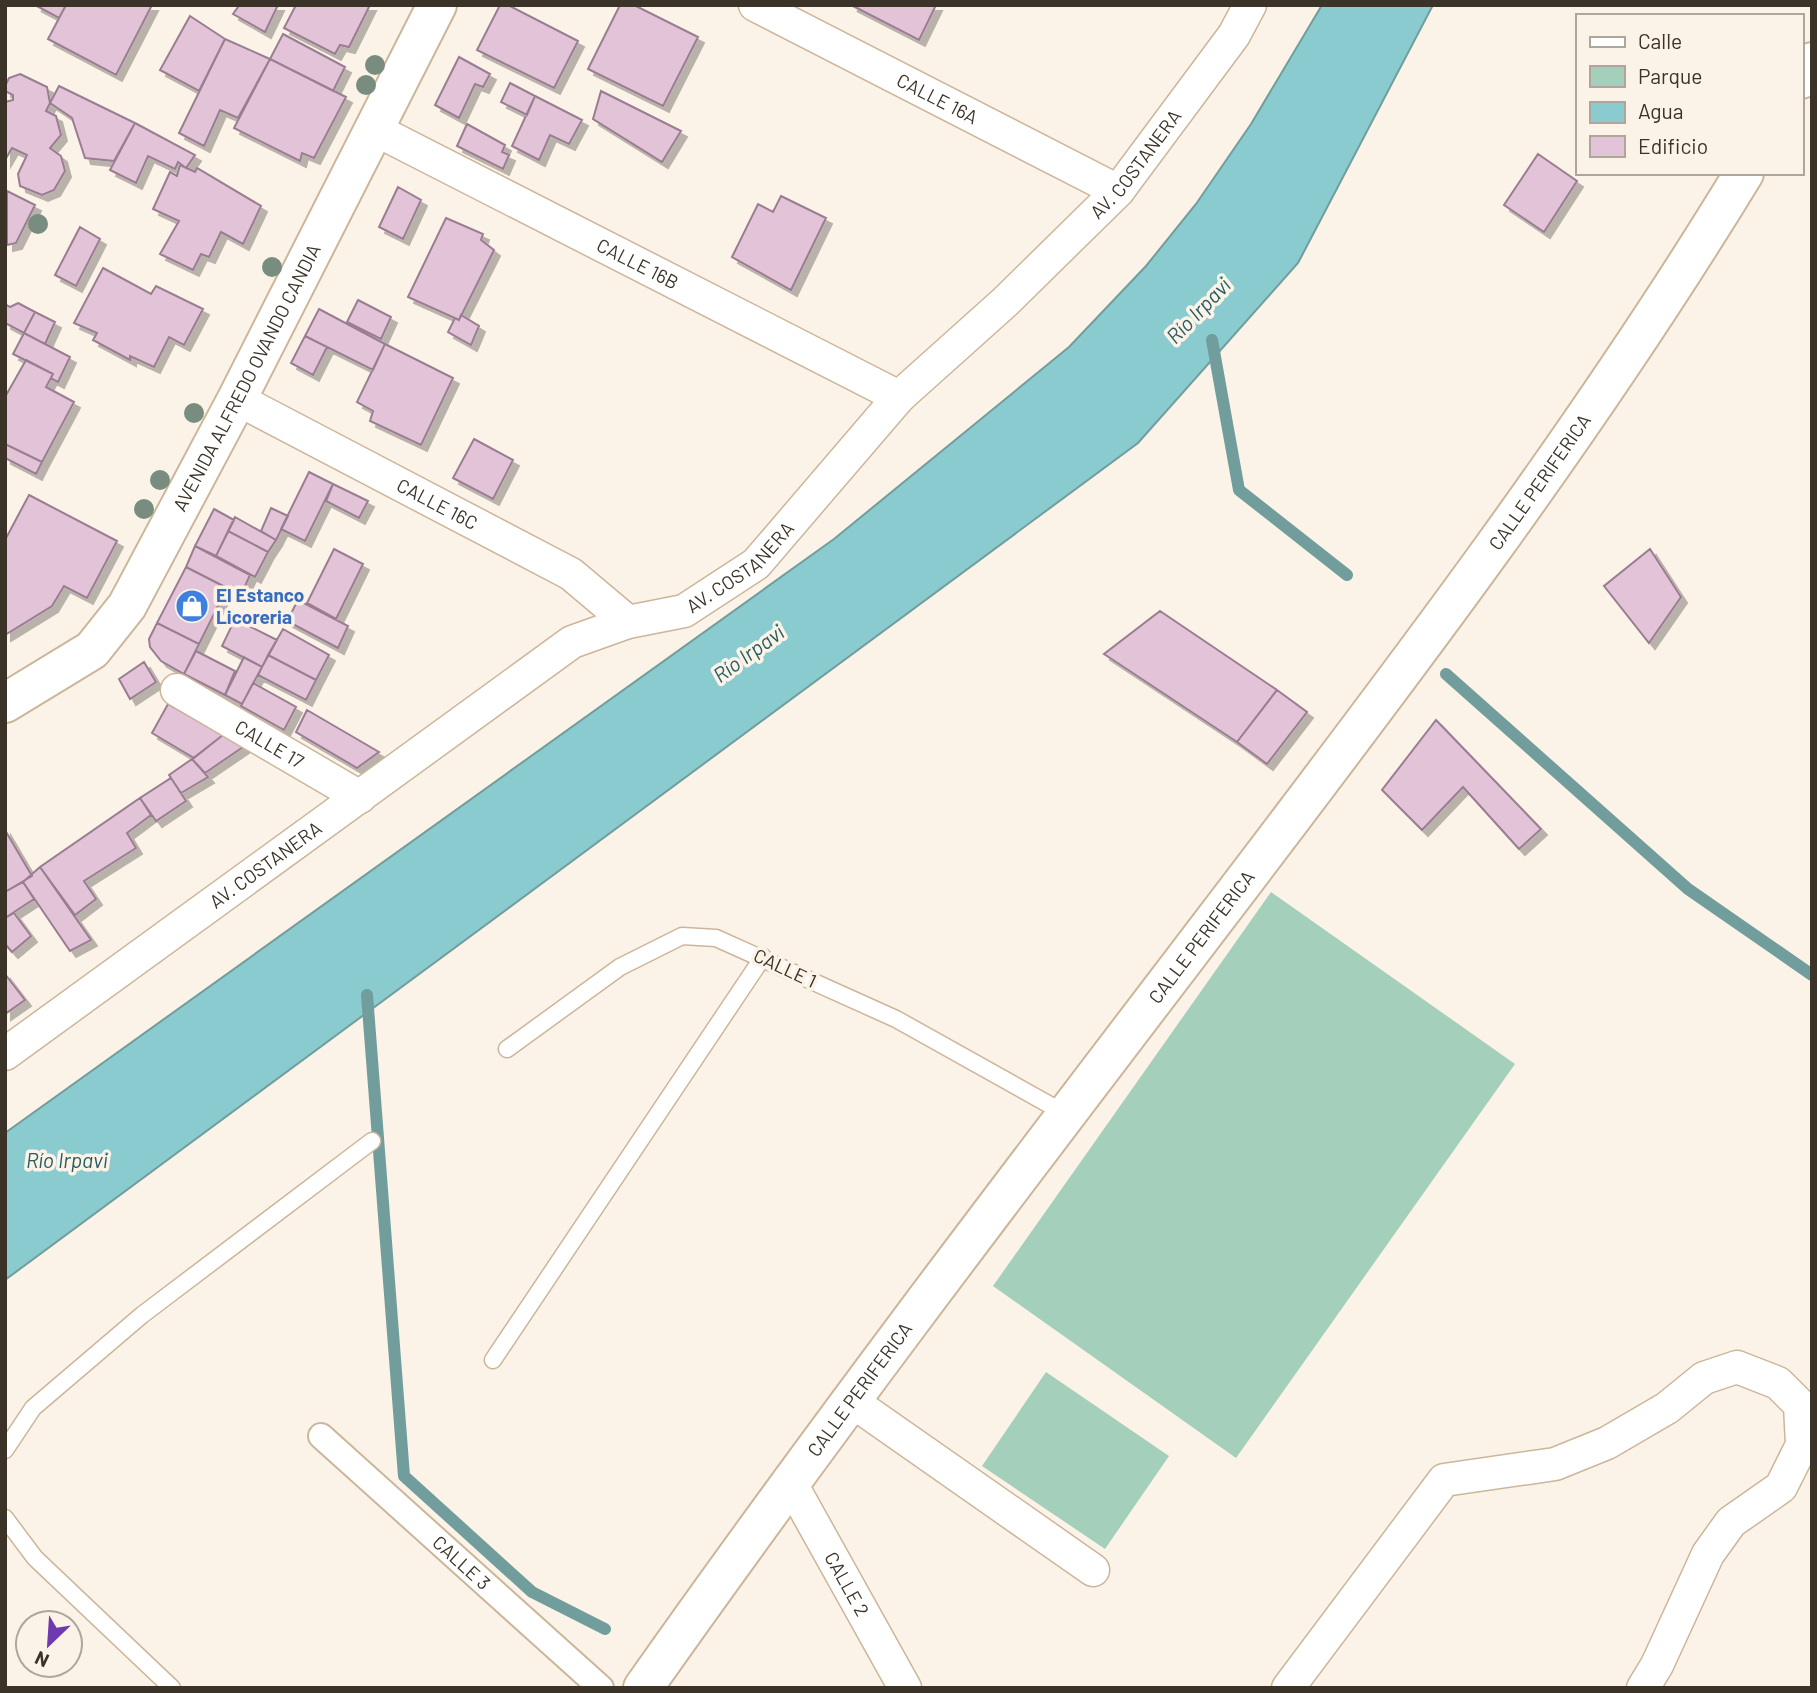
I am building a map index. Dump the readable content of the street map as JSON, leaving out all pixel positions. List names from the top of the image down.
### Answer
{
  "streets": {
    "street": [
      "CALLE 16A",
      "AV. COSTANERA",
      "CALLE 16B",
      "AVENIDA ALFREDO OVANDO CANDIA",
      "CALLE PERIFERICA",
      "CALLE 16C",
      "CALLE 17",
      "CALLE 3",
      "CALLE 2"
    ],
    "lane": ["CALLE 1"]
  },
  "crossings": [
    ["CALLE 16A", "AV. COSTANERA"],
    ["AV. COSTANERA", "CALLE 16B"],
    ["AV. COSTANERA", "CALLE 16C"],
    ["AV. COSTANERA", "CALLE 17"],
    ["CALLE 16B", "AVENIDA ALFREDO OVANDO CANDIA"],
    ["AVENIDA ALFREDO OVANDO CANDIA", "CALLE 16C"],
    ["CALLE PERIFERICA", "CALLE 1"],
    ["CALLE PERIFERICA", "CALLE 2"]
  ],
  "water": ["Río Irpavi"],
  "places": {
    "shop": ["El Estanco Licoreria"]
  },
  "legend": [
    "Calle",
    "Parque",
    "Agua",
    "Edificio"
  ],
  "north": "bottom left"
}
